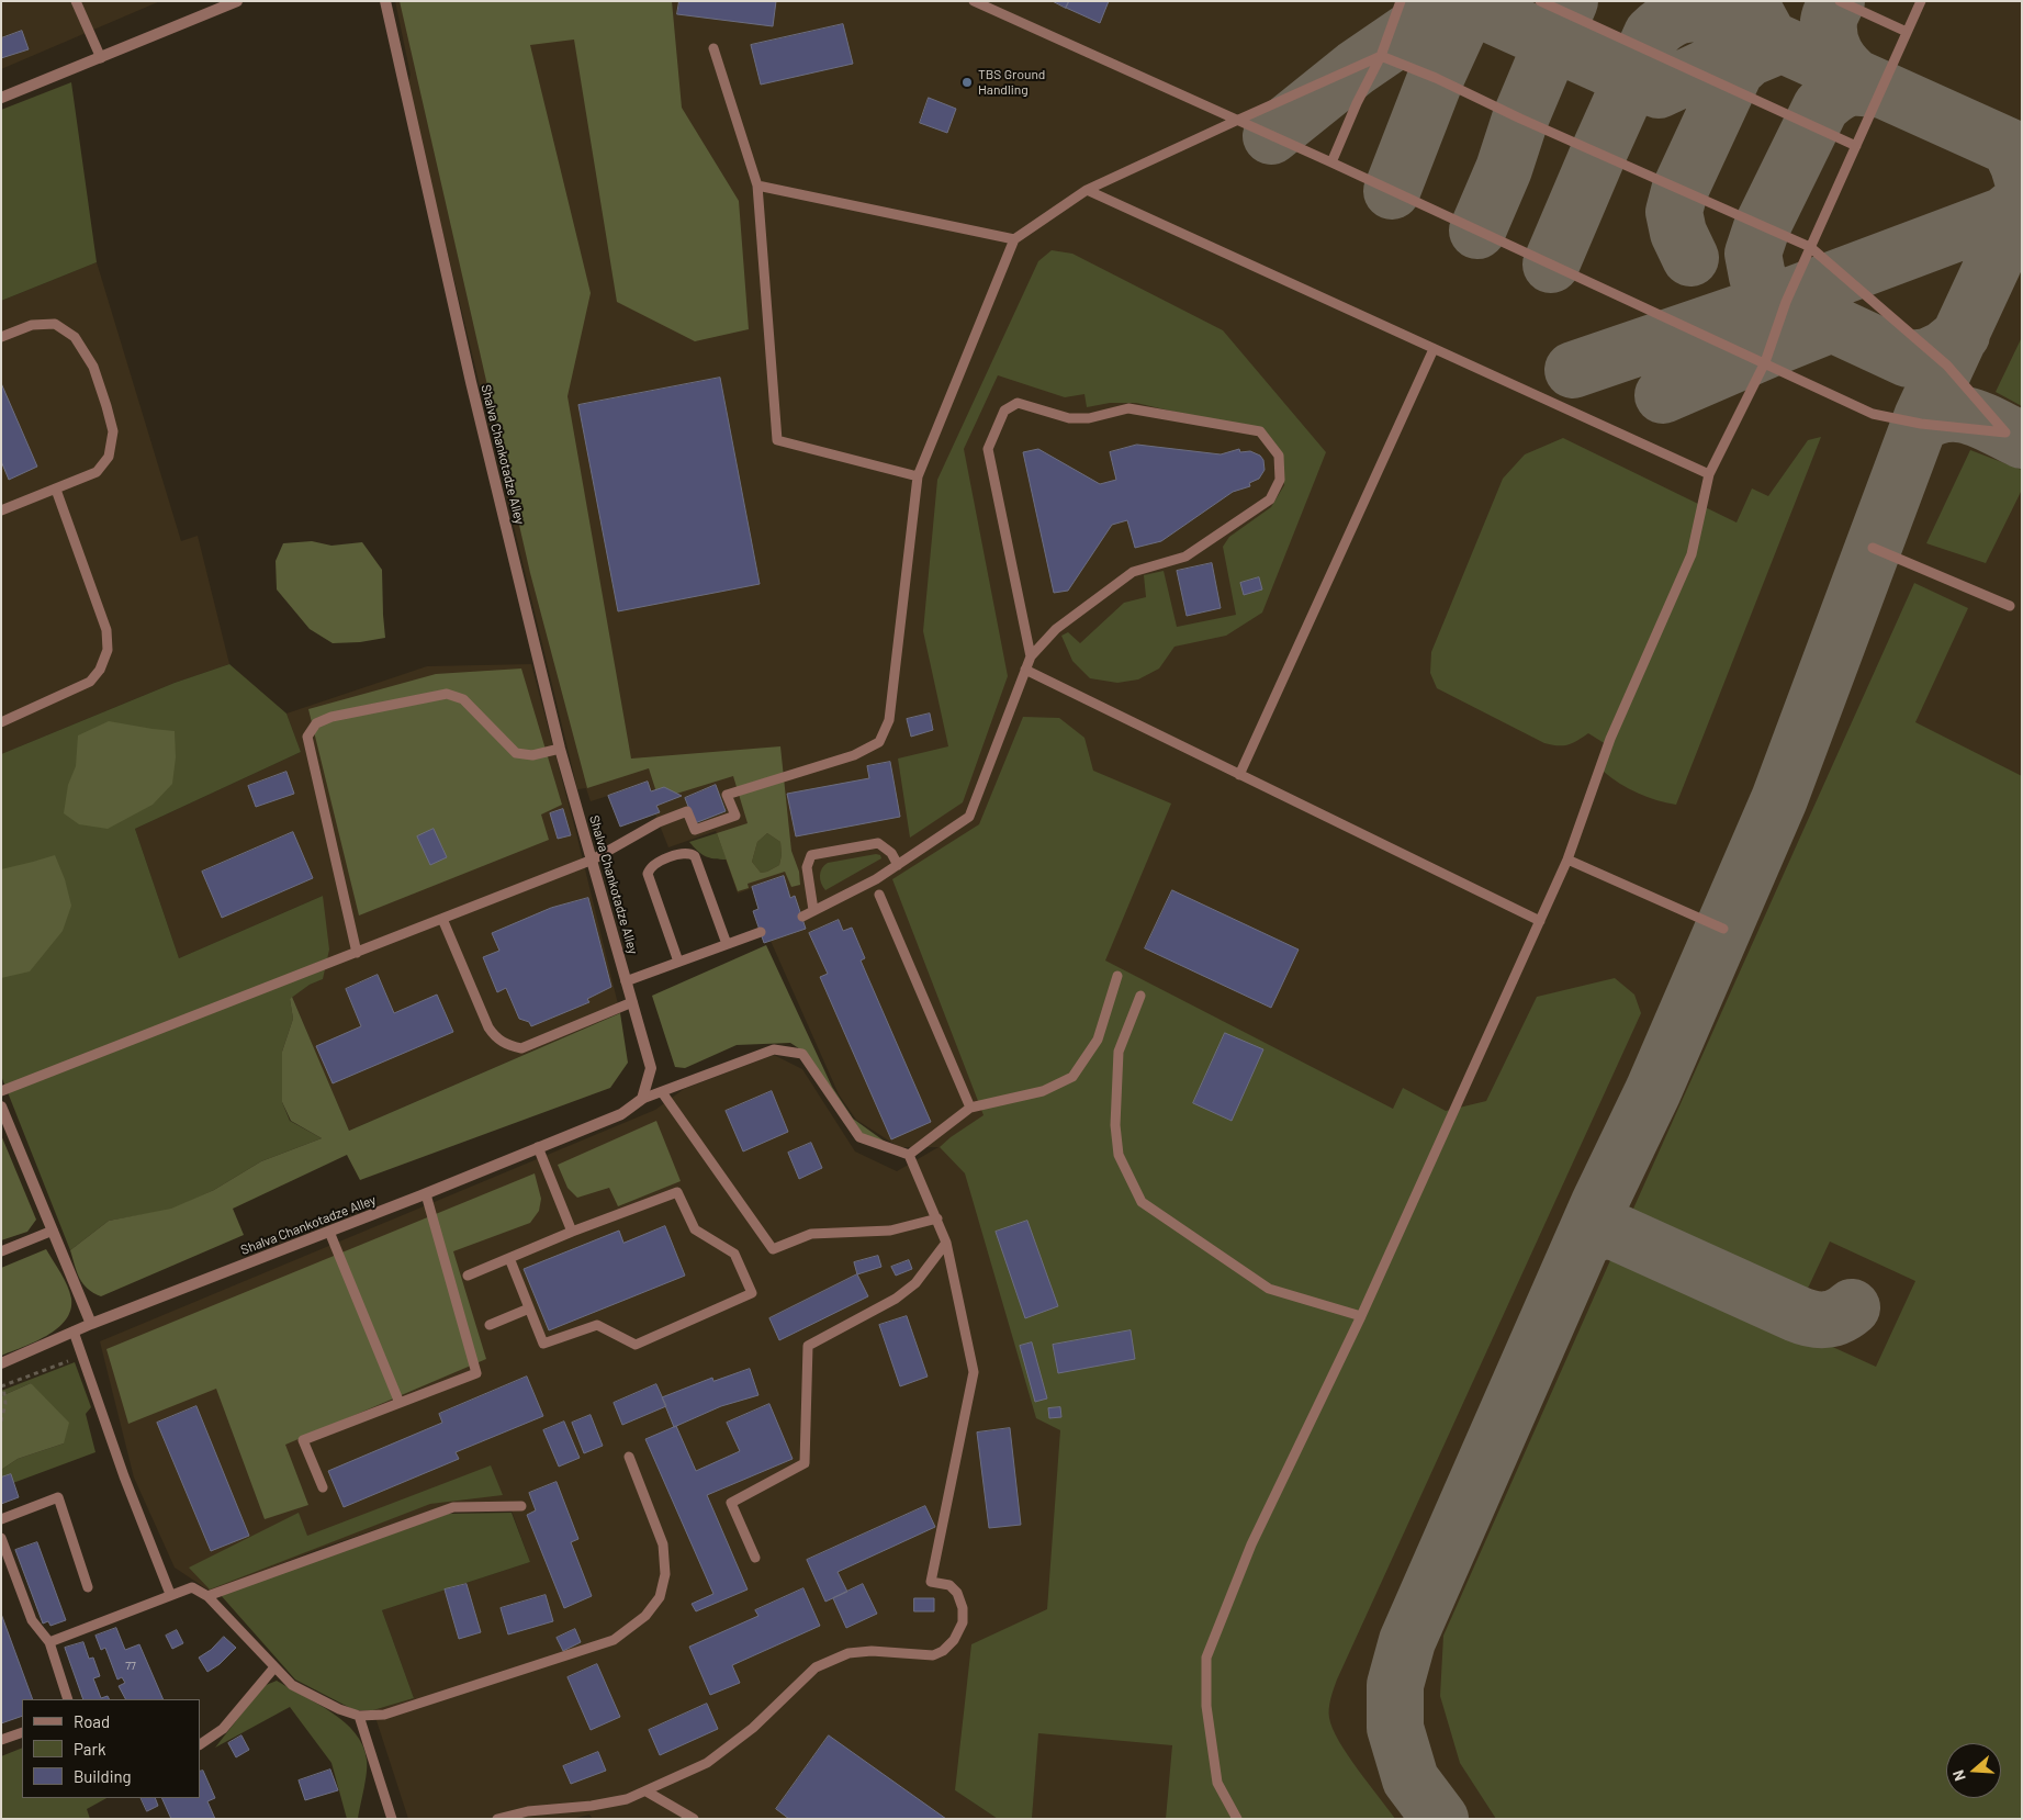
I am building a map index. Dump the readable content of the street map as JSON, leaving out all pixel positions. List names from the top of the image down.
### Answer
{
  "streets": {
    "street": ["Shalva Chankotadze Alley"]
  },
  "places": ["TBS Ground Handling"],
  "house_numbers": ["77"],
  "legend": ["Road", "Park", "Building"],
  "north": "left"
}
